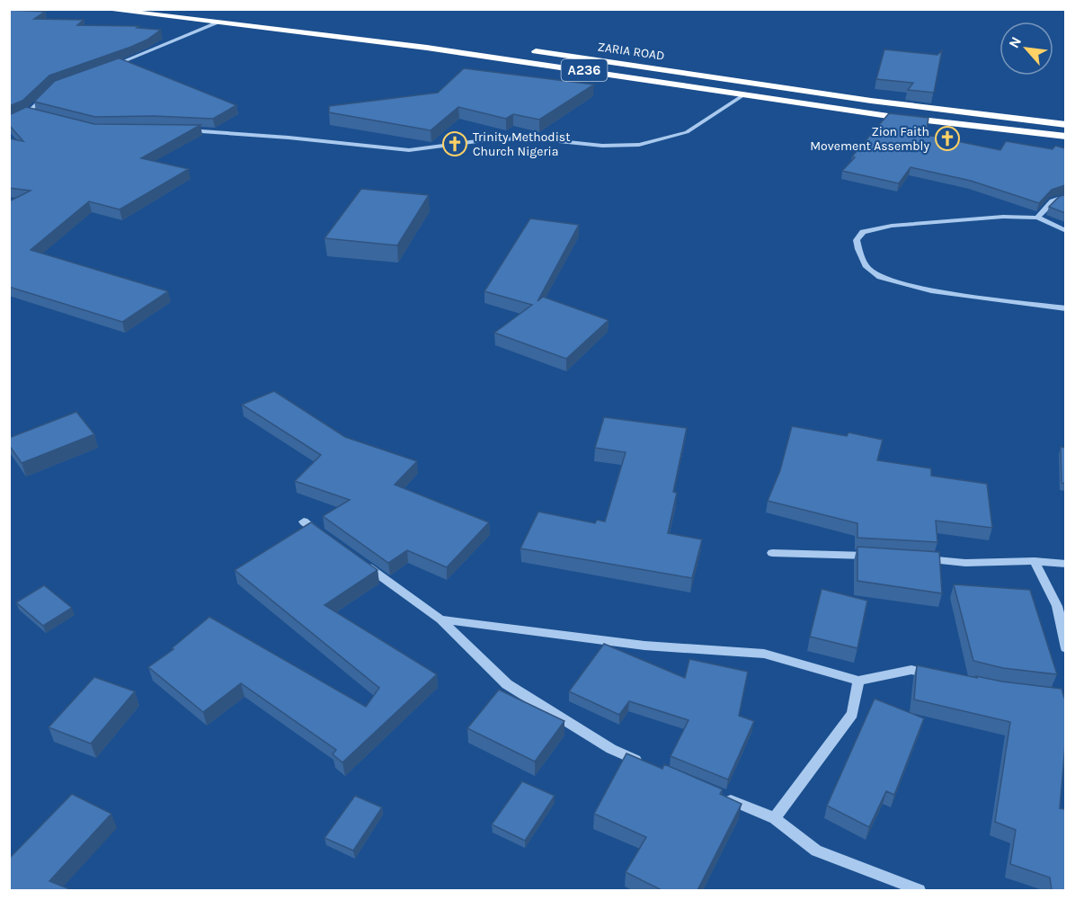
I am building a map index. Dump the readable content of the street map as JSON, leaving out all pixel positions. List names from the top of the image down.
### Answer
{
  "streets": {
    "highway": ["ZARIA ROAD", "A236"]
  },
  "places": {
    "church": ["Zion Faith Movement Assembly", "Trinity Methodist Church Nigeria"]
  },
  "north": "top left"
}
